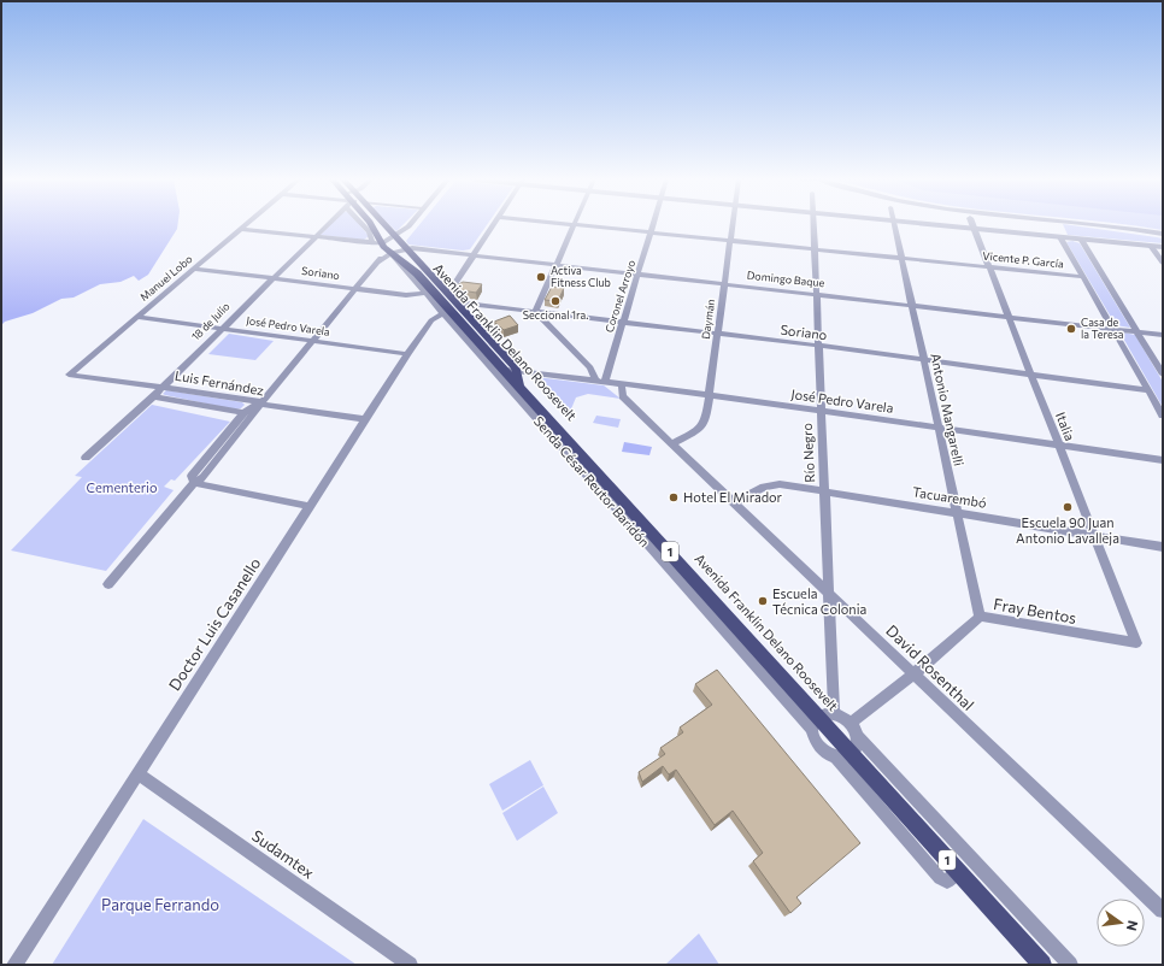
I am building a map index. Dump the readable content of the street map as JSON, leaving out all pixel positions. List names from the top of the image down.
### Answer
{
  "streets": {
    "main road": ["Avenida Franklin Delano Roosevelt", "1"],
    "street": [
      "Vicente P. García",
      "Soriano",
      "Manuel Lobo",
      "Domingo Baque",
      "Coronel Arroyo",
      "Daymán",
      "18 de Julio",
      "José Pedro Varela",
      "Luis Fernández",
      "Antonio Mangarelli",
      "Italia",
      "Río Negro",
      "Senda César Reutor Baridón",
      "Tacuarembó",
      "Fray Bentos",
      "Doctor Luis Casanello",
      "David Rosenthal",
      "Sudamtex"
    ]
  },
  "crossings": [
    ["Vicente P. García", "Coronel Arroyo"],
    ["Vicente P. García", "Daymán"],
    ["Vicente P. García", "Antonio Mangarelli"],
    ["Vicente P. García", "Italia"],
    ["Vicente P. García", "Río Negro"],
    ["Soriano", "Manuel Lobo"],
    ["Soriano", "Coronel Arroyo"],
    ["Soriano", "Daymán"],
    ["Soriano", "18 de Julio"],
    ["Soriano", "Avenida Franklin Delano Roosevelt"],
    ["Soriano", "Antonio Mangarelli"],
    ["Soriano", "Italia"],
    ["Soriano", "Río Negro"],
    ["Soriano", "Doctor Luis Casanello"],
    ["Manuel Lobo", "José Pedro Varela"],
    ["Manuel Lobo", "Luis Fernández"],
    ["Domingo Baque", "Coronel Arroyo"],
    ["Domingo Baque", "Daymán"],
    ["Domingo Baque", "Avenida Franklin Delano Roosevelt"],
    ["Domingo Baque", "Antonio Mangarelli"],
    ["Domingo Baque", "Italia"],
    ["Domingo Baque", "Río Negro"],
    ["Domingo Baque", "1"],
    ["Coronel Arroyo", "José Pedro Varela"],
    ["Daymán", "José Pedro Varela"],
    ["Daymán", "David Rosenthal"],
    ["18 de Julio", "José Pedro Varela"],
    ["18 de Julio", "Luis Fernández"],
    ["José Pedro Varela", "Avenida Franklin Delano Roosevelt"],
    ["José Pedro Varela", "Antonio Mangarelli"],
    ["José Pedro Varela", "Italia"],
    ["José Pedro Varela", "Río Negro"],
    ["José Pedro Varela", "Senda César Reutor Baridón"],
    ["José Pedro Varela", "Doctor Luis Casanello"],
    ["José Pedro Varela", "David Rosenthal"],
    ["Avenida Franklin Delano Roosevelt", "Río Negro"],
    ["Avenida Franklin Delano Roosevelt", "Senda César Reutor Baridón"],
    ["Avenida Franklin Delano Roosevelt", "1"],
    ["Avenida Franklin Delano Roosevelt", "Doctor Luis Casanello"],
    ["Luis Fernández", "Doctor Luis Casanello"],
    ["Antonio Mangarelli", "Tacuarembó"],
    ["Antonio Mangarelli", "Fray Bentos"],
    ["Italia", "Tacuarembó"],
    ["Italia", "Fray Bentos"],
    ["Río Negro", "Tacuarembó"],
    ["Río Negro", "David Rosenthal"],
    ["Tacuarembó", "David Rosenthal"],
    ["Fray Bentos", "David Rosenthal"],
    ["Doctor Luis Casanello", "Sudamtex"]
  ],
  "parks": ["Cementerio", "Parque Ferrando"],
  "places": [
    "Activa Fitness Club",
    "Seccional 1ra.",
    "Casa de la Teresa",
    "Hotel El Mirador",
    "Escuela 90 Juan Antonio Lavalleja",
    "Escuela Técnica Colonia"
  ],
  "north": "right"
}
